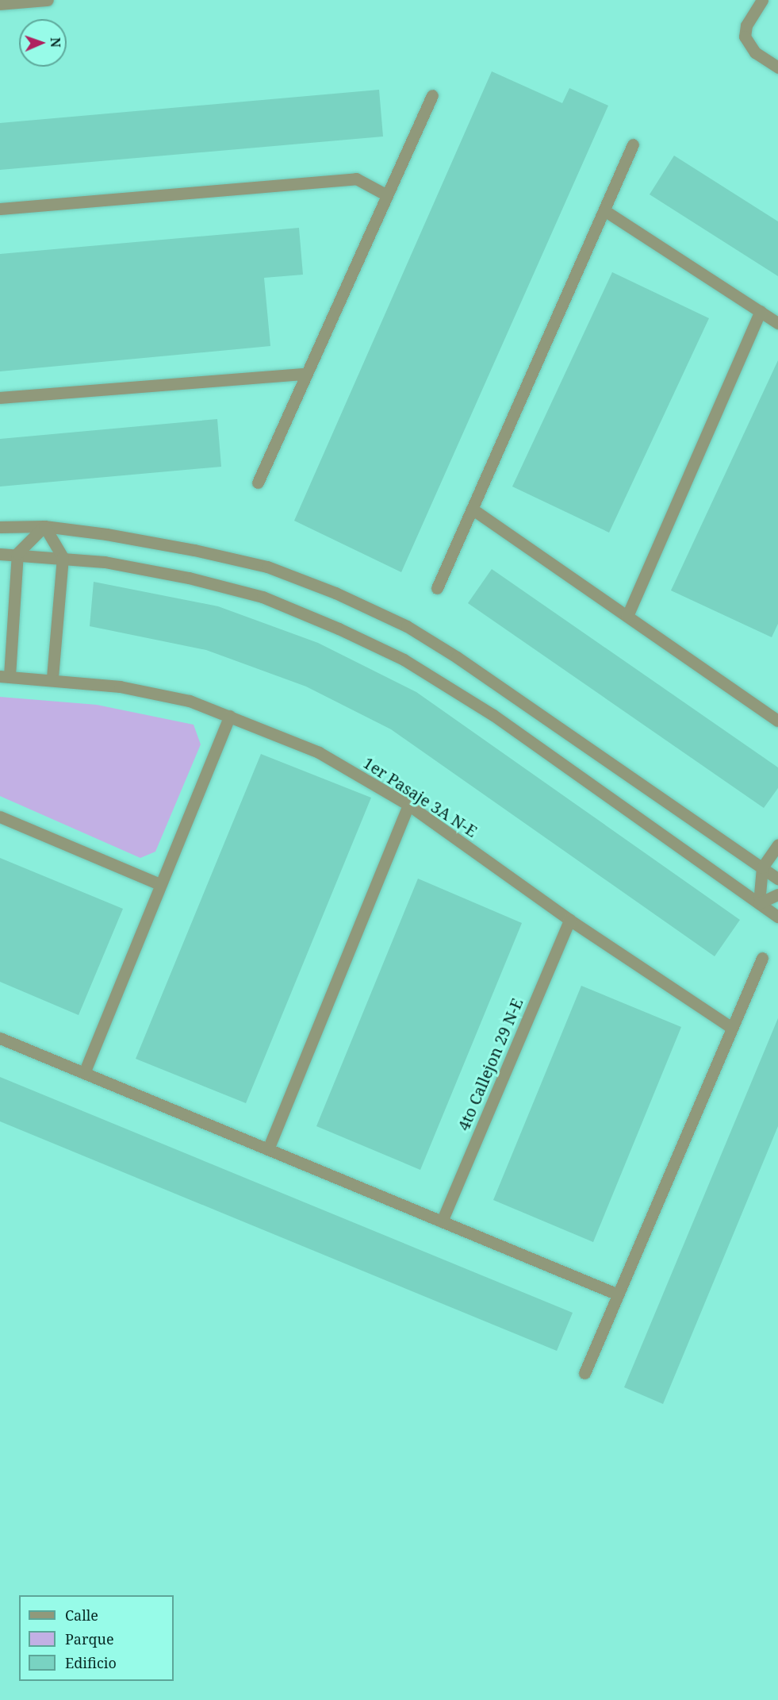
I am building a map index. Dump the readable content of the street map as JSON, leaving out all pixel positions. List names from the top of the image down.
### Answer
{
  "streets": {
    "street": ["1er Pasaje 3A N-E", "4to Callejon 29 N-E"]
  },
  "crossings": [
    ["1er Pasaje 3A N-E", "4to Callejon 29 N-E"]
  ],
  "legend": ["Calle", "Parque", "Edificio"],
  "north": "right"
}
